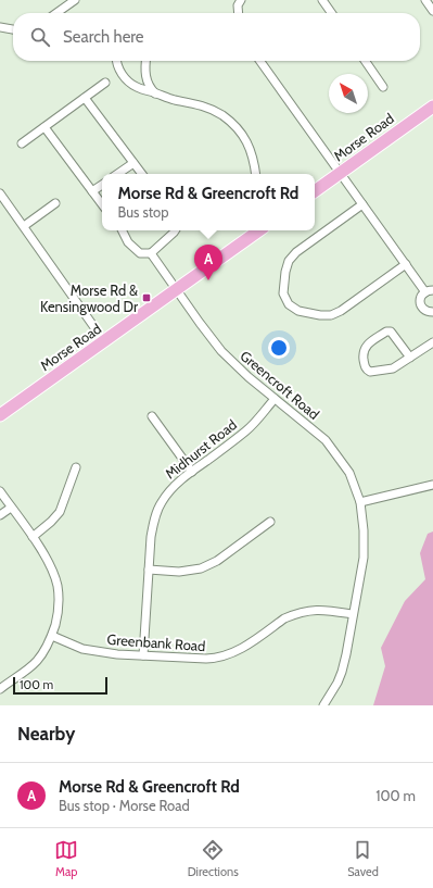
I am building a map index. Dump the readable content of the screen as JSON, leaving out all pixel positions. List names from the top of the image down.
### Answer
{
  "streets": {
    "main road": ["Morse Road"],
    "street": ["Greencroft Road", "Midhurst Road", "Greenbank Road"]
  },
  "crossings": [
    ["Morse Road", "Greencroft Road"],
    ["Greencroft Road", "Midhurst Road"],
    ["Greencroft Road", "Greenbank Road"],
    ["Midhurst Road", "Greenbank Road"]
  ],
  "places": {
    "transit": ["Morse Rd & Kensingwood Dr"]
  },
  "scale_bar": "100 m",
  "north": "top left",
  "page": {
    "search": "Search here",
    "popup": ["Morse Rd & Greencroft Rd", "Bus stop"],
    "pins": "A",
    "scale": "100 m",
    "heading": "Nearby",
    "list": [
      {
        "mark": "A",
        "name": "Morse Rd & Greencroft Rd",
        "note": "Bus stop · Morse Road",
        "value": "100 m"
      }
    ],
    "nav": ["Map", "Directions", "Saved"]
  }
}
